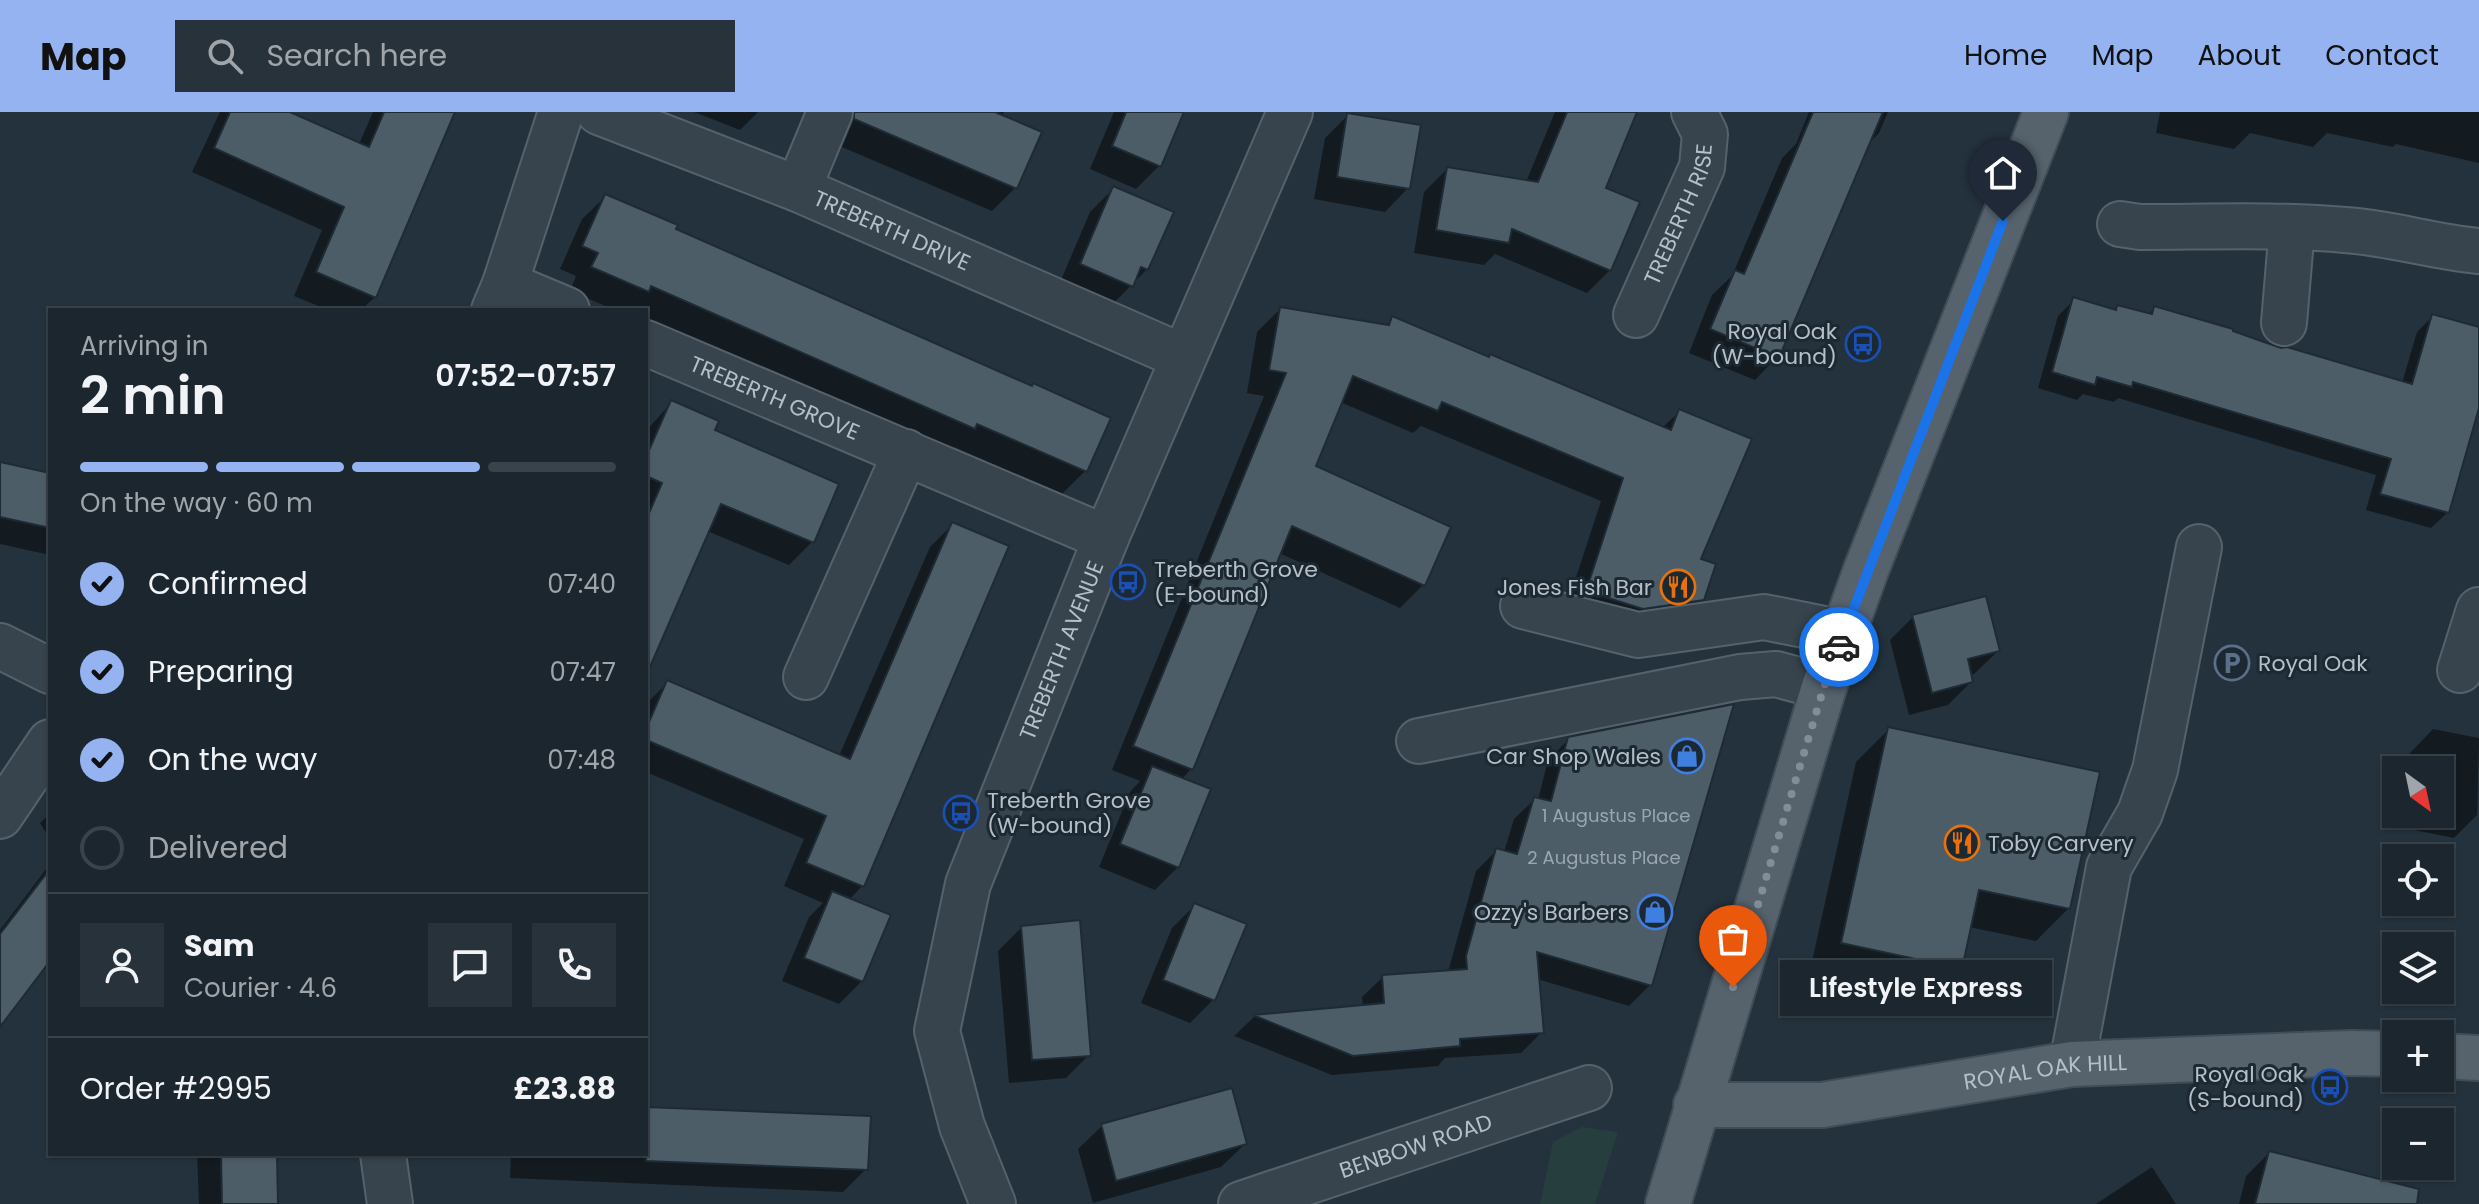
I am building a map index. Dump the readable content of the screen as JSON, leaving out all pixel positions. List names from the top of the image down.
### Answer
{
  "streets": {
    "main road": ["ROYAL OAK HILL"],
    "street": [
      "TREBERTH RISE",
      "TREBERTH DRIVE",
      "TREBERTH GROVE",
      "TREBERTH AVENUE",
      "BENBOW ROAD"
    ]
  },
  "crossings": [
    ["TREBERTH DRIVE", "TREBERTH AVENUE"],
    ["TREBERTH GROVE", "TREBERTH AVENUE"]
  ],
  "places": {
    "bus stop": [
      "Royal Oak (W-bound)",
      "Treberth Grove (E-bound)",
      "Treberth Grove (W-bound)",
      "Royal Oak (S-bound)"
    ],
    "restaurant": ["Jones Fish Bar", "Toby Carvery"],
    "parking": ["Royal Oak"],
    "shop": ["Car Shop Wales", "Ozzy's Barbers"],
    "other": ["Lifestyle Express"]
  },
  "house_numbers": ["1 Augustus Place", "2 Augustus Place"],
  "north": "bottom right",
  "page": {
    "header": "Map",
    "search": "Search here",
    "nav": [
      "Home",
      "Map",
      "About",
      "Contact"
    ],
    "heading": ["2 min", "Arriving in", "07:52–07:57"],
    "panel": [
      "Sam",
      "Courier · 4.6",
      "Order #2995",
      "£23.88"
    ],
    "bar": "On the way · 60 m",
    "list": [
      ["Confirmed", "07:40"],
      ["Preparing", "07:47"],
      ["On the way", "07:48"],
      "Delivered"
    ],
    "map_buttons": ["+", "−"],
    "bubble": "Lifestyle Express"
  }
}
